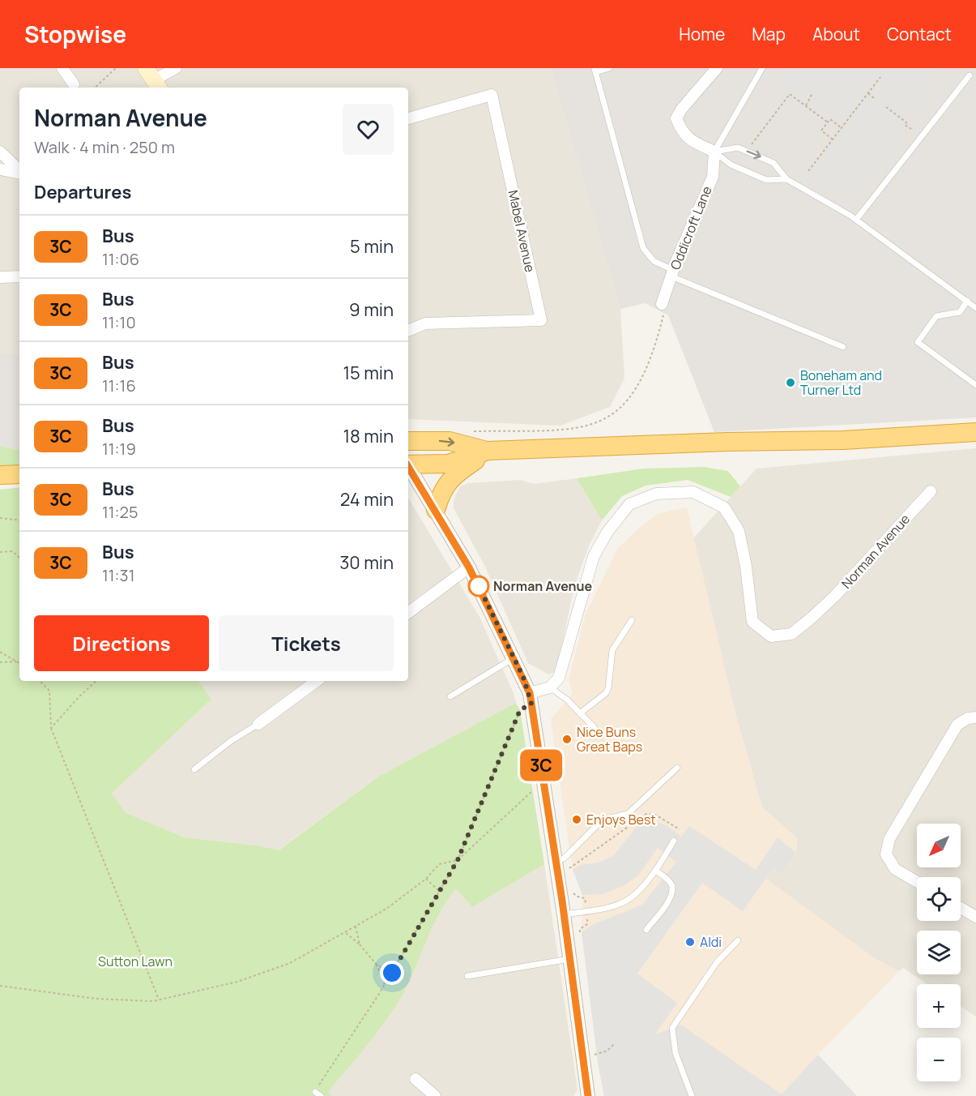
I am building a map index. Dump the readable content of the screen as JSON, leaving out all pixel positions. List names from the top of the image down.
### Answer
{
  "streets": {
    "street": ["Oddicroft Lane", "Mabel Avenue", "Norman Avenue"]
  },
  "parks": ["Sutton Lawn"],
  "places": [
    "Boneham and Turner Ltd",
    "Norman Avenue",
    "Nice Buns Great Baps",
    "Enjoys Best",
    "Aldi"
  ],
  "lines": ["bus line 3C"],
  "north": "bottom left",
  "page": {
    "header": "Stopwise",
    "nav": [
      "Home",
      "Map",
      "About",
      "Contact"
    ],
    "on_map": "3C",
    "heading": [
      ["Norman Avenue", "Walk · 4 min · 250 m"],
      "Departures"
    ],
    "list": [
      {
        "mark": "3C",
        "name": "Bus",
        "note": "11:06",
        "value": "5 min"
      },
      {
        "mark": "3C",
        "name": "Bus",
        "note": "11:10",
        "value": "9 min"
      },
      {
        "mark": "3C",
        "name": "Bus",
        "note": "11:16",
        "value": "15 min"
      },
      {
        "mark": "3C",
        "name": "Bus",
        "note": "11:19",
        "value": "18 min"
      },
      {
        "mark": "3C",
        "name": "Bus",
        "note": "11:25",
        "value": "24 min"
      },
      {
        "mark": "3C",
        "name": "Bus",
        "note": "11:31",
        "value": "30 min"
      }
    ],
    "buttons": ["Directions", "Tickets"],
    "map_buttons": ["+", "−"]
  }
}
